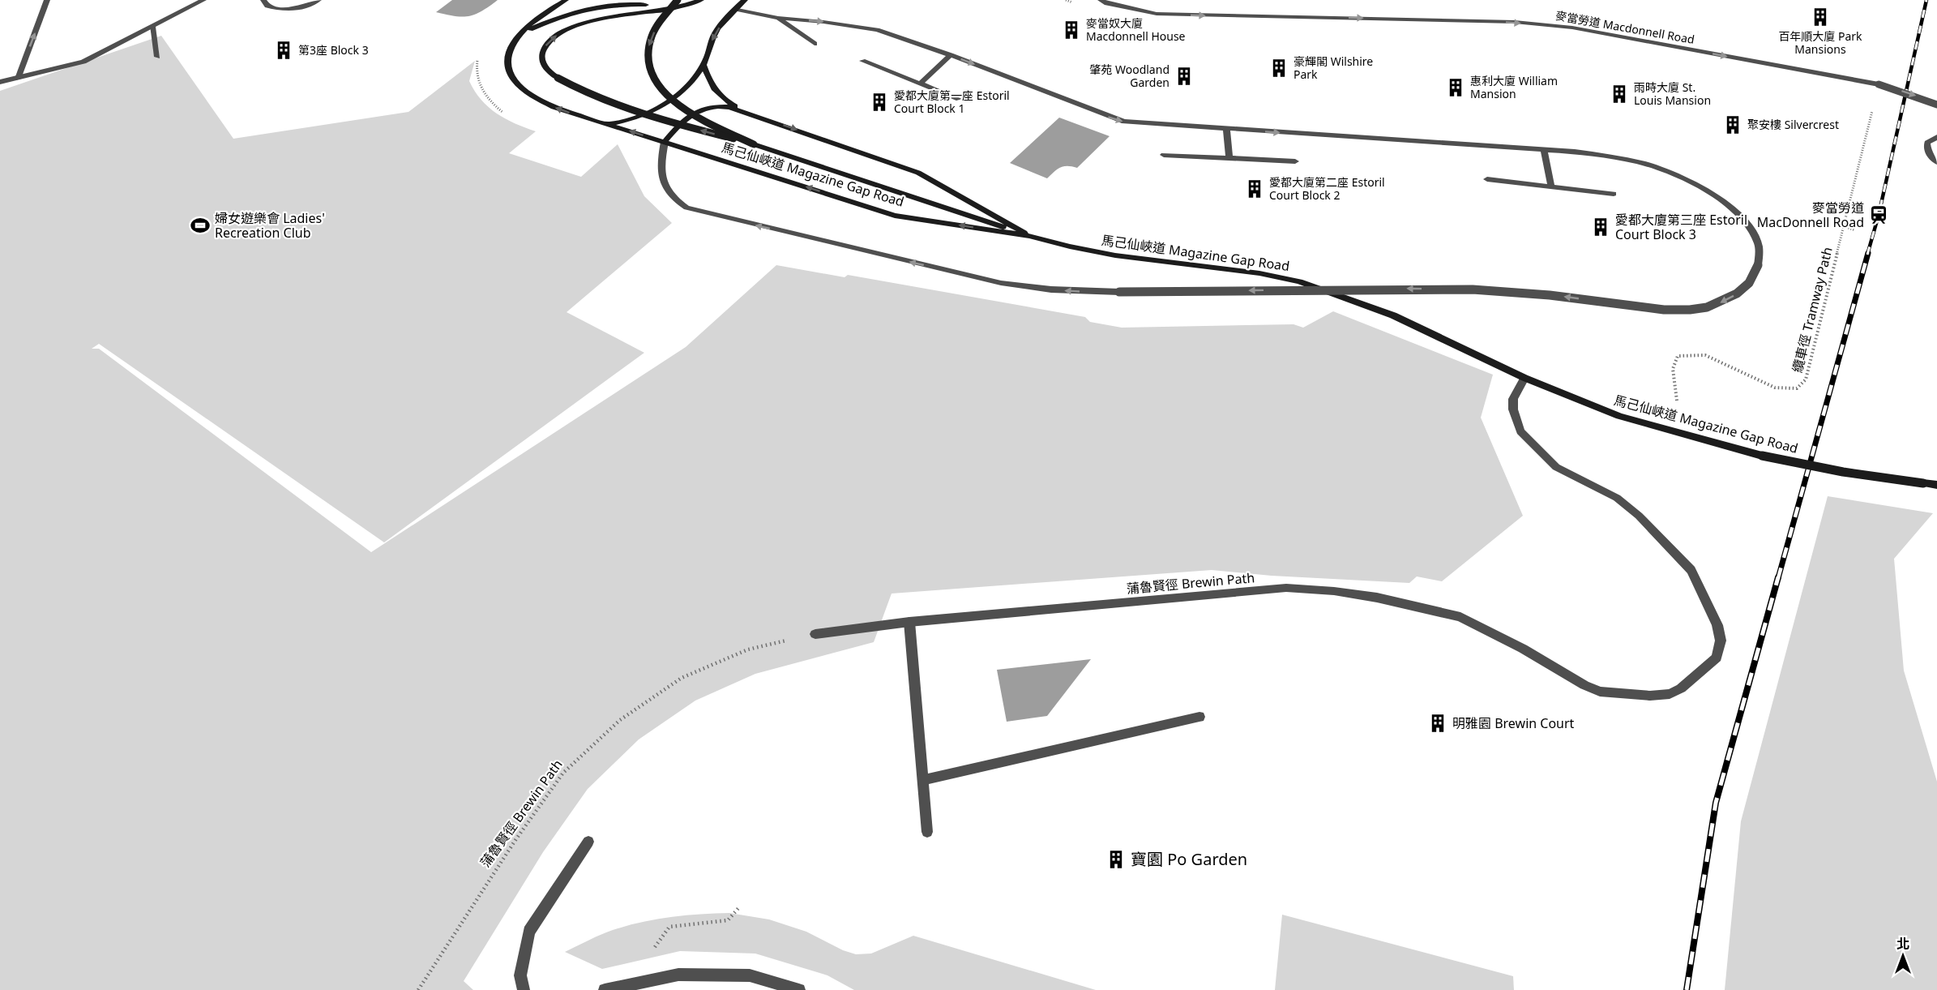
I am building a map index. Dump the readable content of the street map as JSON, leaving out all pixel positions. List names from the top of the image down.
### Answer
{
  "streets": {
    "main road": ["馬己仙峽道 Magazine Gap Road"],
    "street": ["麥當勞道 Macdonnell Road", "蒲魯賢徑 Brewin Path"],
    "path": ["纜車徑 Tramway Path"]
  },
  "crossings": [
    ["馬己仙峽道 Magazine Gap Road", "蒲魯賢徑 Brewin Path"]
  ],
  "one_way": ["麥當勞道 Macdonnell Road"],
  "places": {
    "building": [
      "百年順大廈 Park Mansions",
      "麥當奴大廈 Macdonnell House",
      "第3座 Block 3",
      "豪輝閣 Wilshire Park",
      "肇苑 Woodland Garden",
      "惠利大廈 William Mansion",
      "雨時大廈 St. Louis Mansion",
      "愛都大廈第一座 Estoril Court Block 1",
      "聚安樓 Silvercrest",
      "愛都大廈第二座 Estoril Court Block 2",
      "愛都大廈第三座 Estoril Court Block 3",
      "明雅園 Brewin Court",
      "寶園 Po Garden"
    ],
    "station": ["麥當勞道 MacDonnell Road"],
    "sports": ["婦女遊樂會 Ladies' Recreation Club"]
  },
  "north": "top"
}
